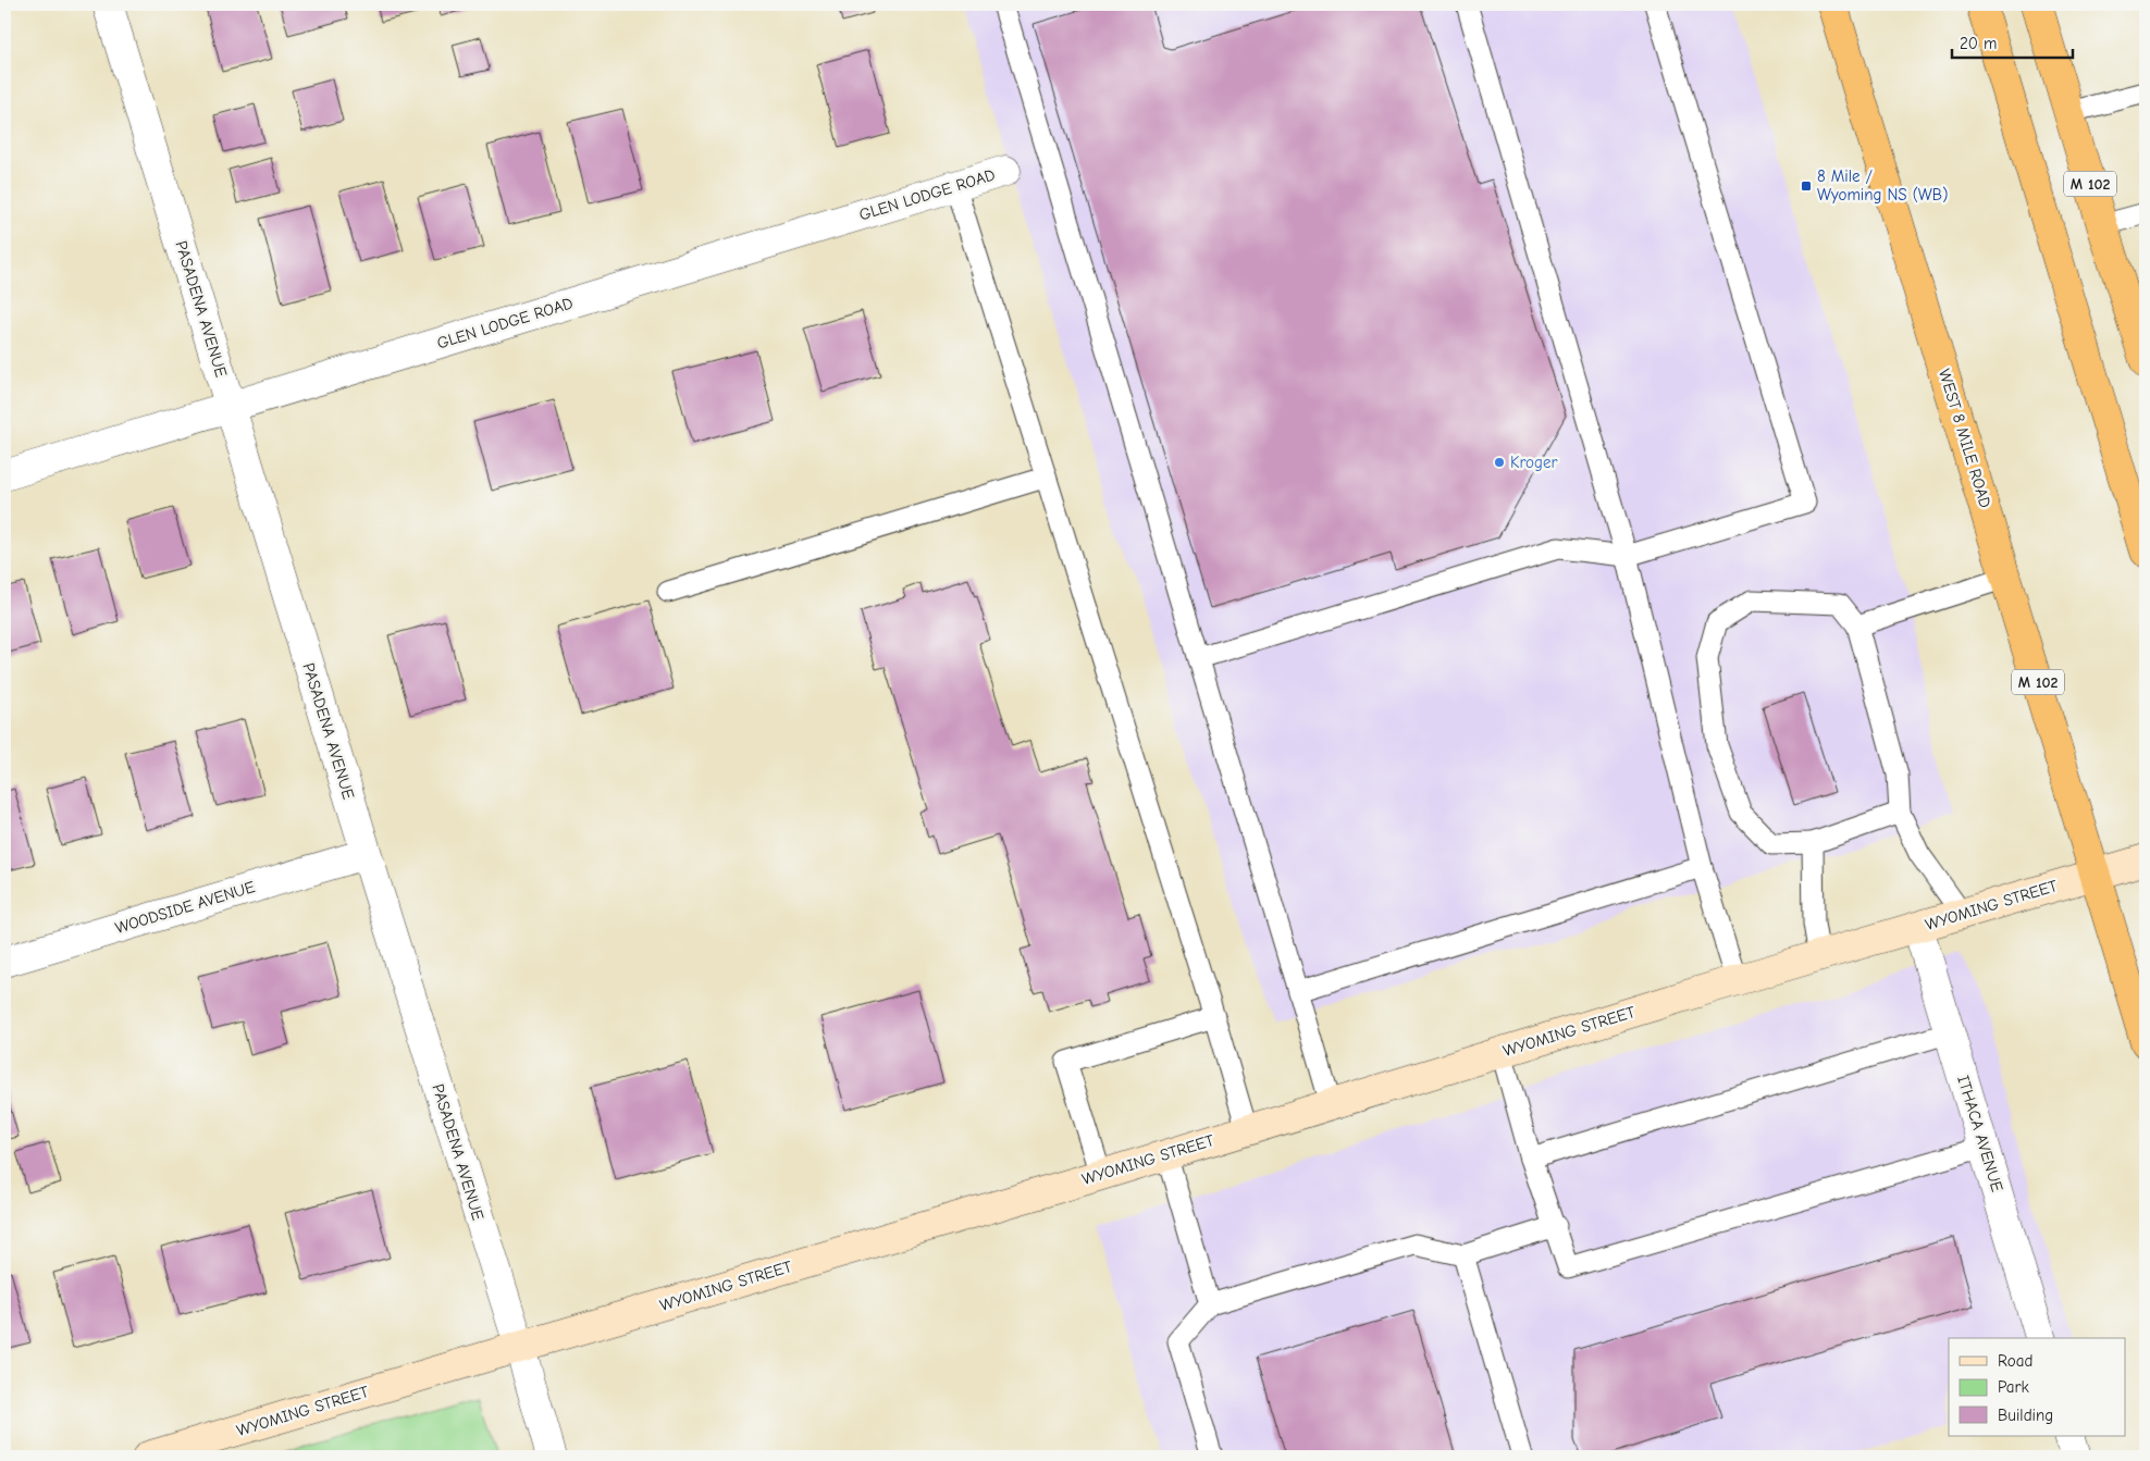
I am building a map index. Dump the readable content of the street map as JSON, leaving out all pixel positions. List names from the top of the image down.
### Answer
{
  "streets": {
    "highway": ["M 102", "WEST 8 MILE ROAD"],
    "street": [
      "GLEN LODGE ROAD",
      "PASADENA AVENUE",
      "WYOMING STREET",
      "WOODSIDE AVENUE",
      "ITHACA AVENUE"
    ]
  },
  "crossings": [
    ["M 102", "WEST 8 MILE ROAD"],
    ["M 102", "WYOMING STREET"],
    ["GLEN LODGE ROAD", "PASADENA AVENUE"],
    ["PASADENA AVENUE", "WYOMING STREET"],
    ["PASADENA AVENUE", "WOODSIDE AVENUE"],
    ["WEST 8 MILE ROAD", "WYOMING STREET"],
    ["WYOMING STREET", "ITHACA AVENUE"]
  ],
  "places": {
    "transit": ["8 Mile / Wyoming NS (WB)"],
    "other": ["Kroger"]
  },
  "legend": ["Road", "Park", "Building"],
  "scale_bar": "20 m"
}
